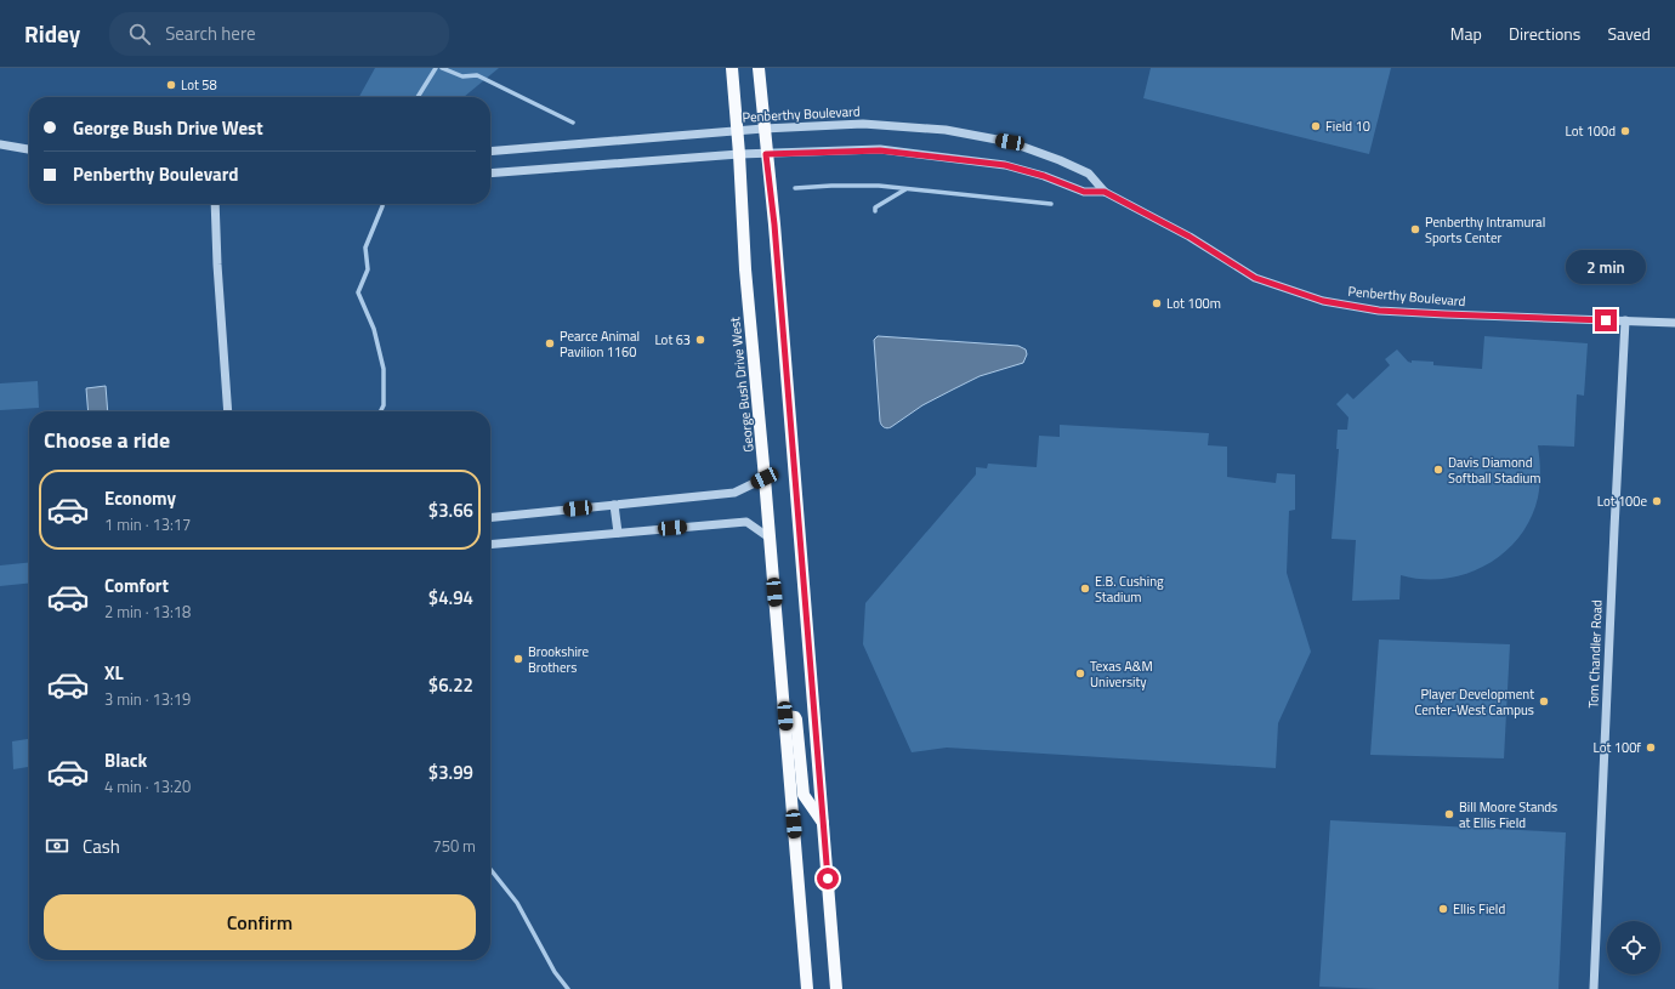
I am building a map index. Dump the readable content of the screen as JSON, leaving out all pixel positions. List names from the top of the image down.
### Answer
{
  "streets": {
    "main road": ["George Bush Drive West"],
    "street": ["Penberthy Boulevard", "Tom Chandler Road"]
  },
  "crossings": [
    ["Penberthy Boulevard", "George Bush Drive West"],
    ["Penberthy Boulevard", "Tom Chandler Road"]
  ],
  "places": [
    "Lot 58",
    "Field 10",
    "Lot 100d",
    "Penberthy Intramural Sports Center",
    "Lot 100m",
    "Lot 63",
    "Pearce Animal Pavilion 1160",
    "Davis Diamond Softball Stadium",
    "Lot 100e",
    "E.B. Cushing Stadium",
    "Brookshire Brothers",
    "Texas A&M University",
    "Player Development Center-West Campus",
    "Lot 100f",
    "Bill Moore Stands at Ellis Field",
    "Ellis Field"
  ],
  "page": {
    "header": "Ridey",
    "search": "Search here",
    "nav": ["Map", "Directions", "Saved"],
    "banner": ["George Bush Drive West", "Penberthy Boulevard"],
    "bubble": "2 min",
    "heading": "Choose a ride",
    "list": [
      {
        "name": "Economy",
        "note": "1 min · 13:17",
        "value": "$3.66"
      },
      {
        "name": "Comfort",
        "note": "2 min · 13:18",
        "value": "$4.94"
      },
      {
        "name": "XL",
        "note": "3 min · 13:19",
        "value": "$6.22"
      },
      {
        "name": "Black",
        "note": "4 min · 13:20",
        "value": "$3.99"
      }
    ],
    "pay": ["Cash", "750 m"],
    "buttons": "Confirm"
  }
}
